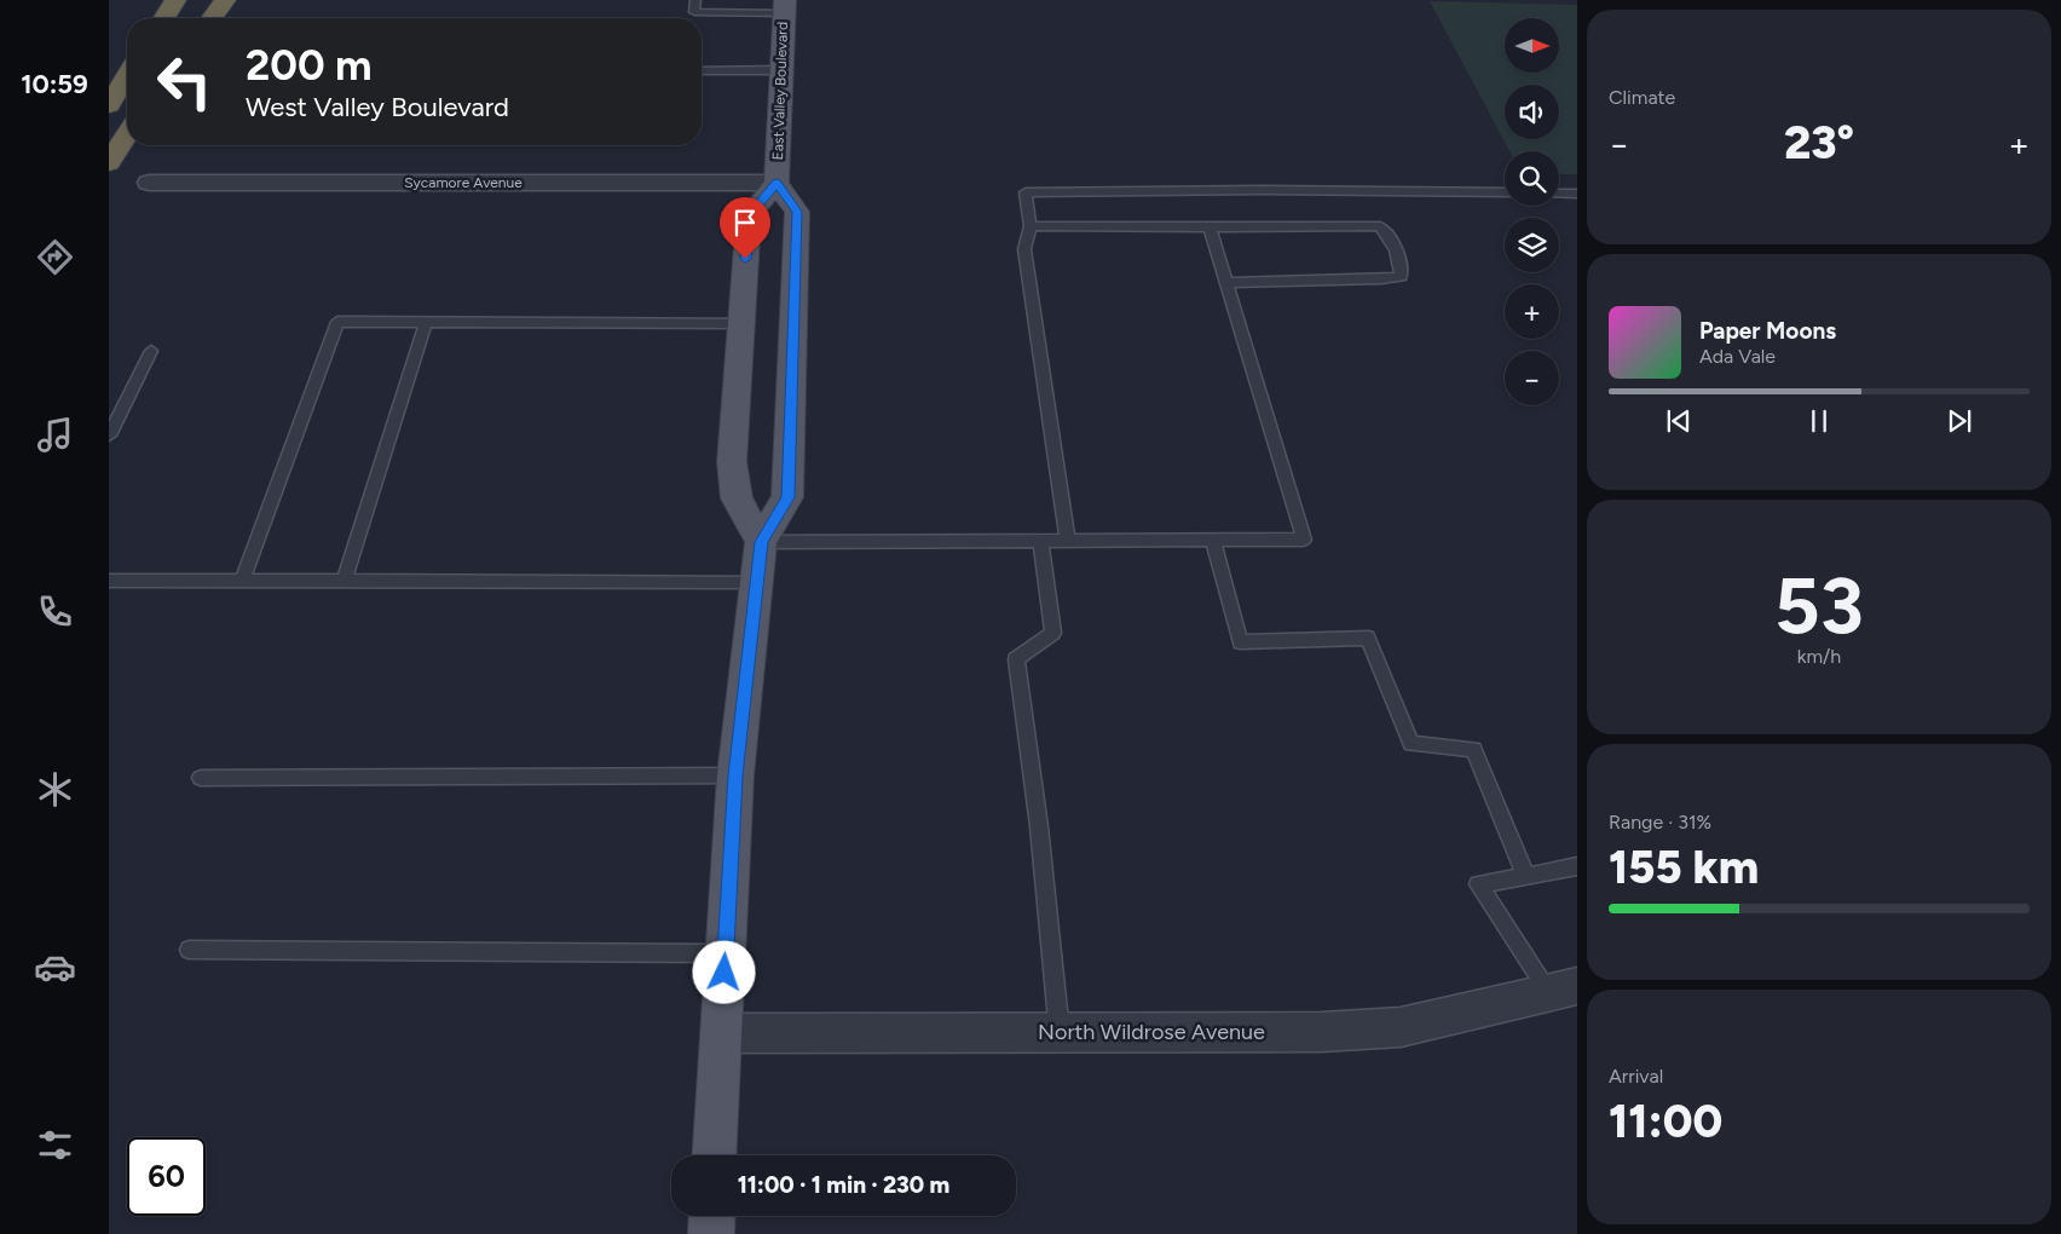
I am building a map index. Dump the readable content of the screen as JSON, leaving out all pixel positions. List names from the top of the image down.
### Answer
{
  "streets": {
    "main road": ["East Valley Boulevard"],
    "street": ["Sycamore Avenue", "North Wildrose Avenue"]
  },
  "crossings": [
    ["East Valley Boulevard", "Sycamore Avenue"]
  ],
  "north": "right",
  "page": {
    "tabs": "10:59",
    "tile": [
      "Climate",
      ["53", "km/h"],
      ["Range · 31%", "155 km"],
      ["Arrival", "11:00"]
    ],
    "map_buttons": ["+", "−"],
    "turn": ["200 m", "West Valley Boulevard"],
    "heat": ["−", "23°", "+"],
    "song": ["Paper Moons", "Ada Vale"],
    "limit": "60",
    "trip": "11:00 · 1 min · 230 m"
  }
}
